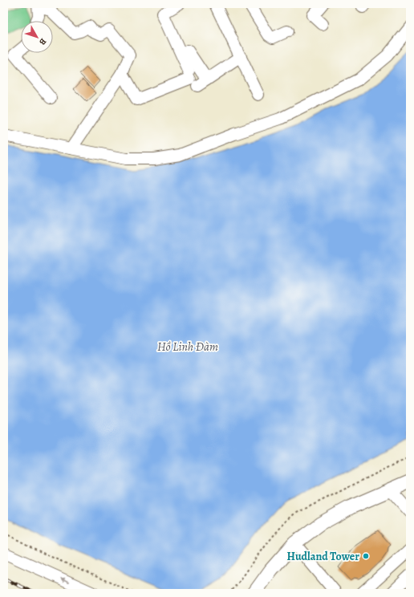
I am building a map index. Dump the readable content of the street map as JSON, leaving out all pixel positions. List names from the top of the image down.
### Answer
{
  "water": ["Hồ Linh Đàm"],
  "places": ["Hudland Tower"],
  "north": "bottom right"
}
